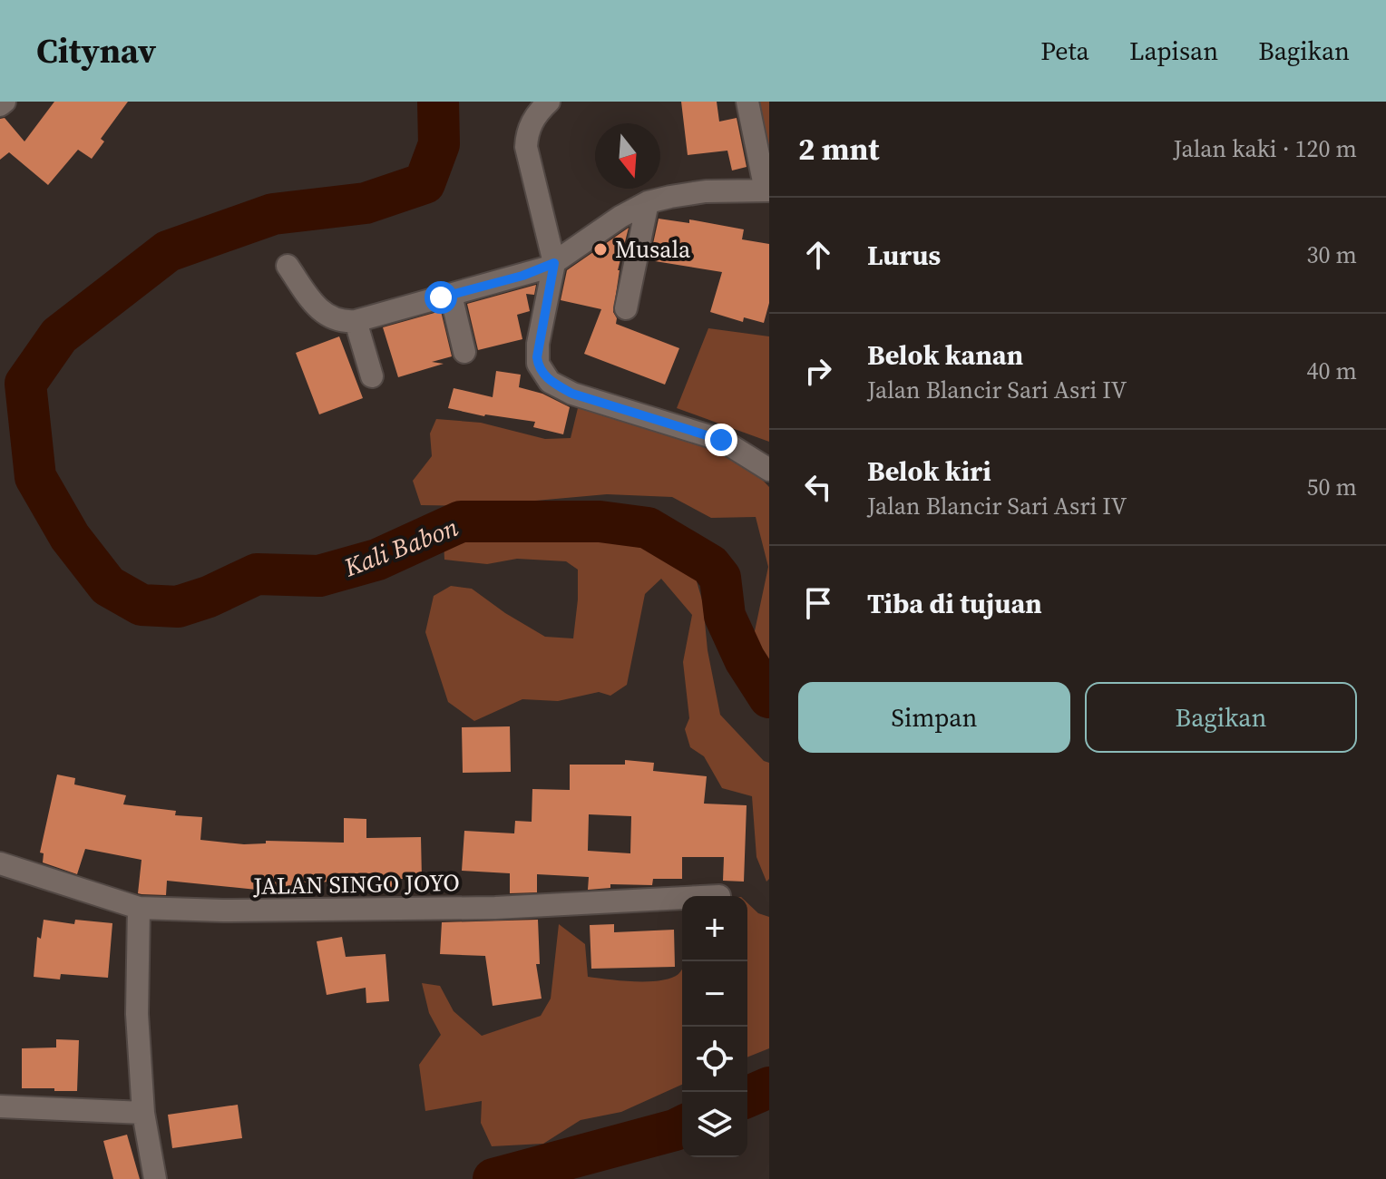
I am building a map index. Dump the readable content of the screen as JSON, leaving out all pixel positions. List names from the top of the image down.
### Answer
{
  "streets": {
    "street": ["JALAN SINGO JOYO"]
  },
  "water": ["Kali Babon"],
  "places": ["Musala"],
  "north": "bottom",
  "page": {
    "header": "Citynav",
    "nav": ["Peta", "Lapisan", "Bagikan"],
    "heading": ["2 mnt", "Jalan kaki · 120 m"],
    "list": [
      ["Lurus", "30 m"],
      ["Belok kanan", "Jalan Blancir Sari Asri IV", "40 m"],
      ["Belok kiri", "Jalan Blancir Sari Asri IV", "50 m"],
      "Tiba di tujuan"
    ],
    "buttons": ["Simpan", "Bagikan"],
    "map_buttons": ["+", "−"]
  }
}
